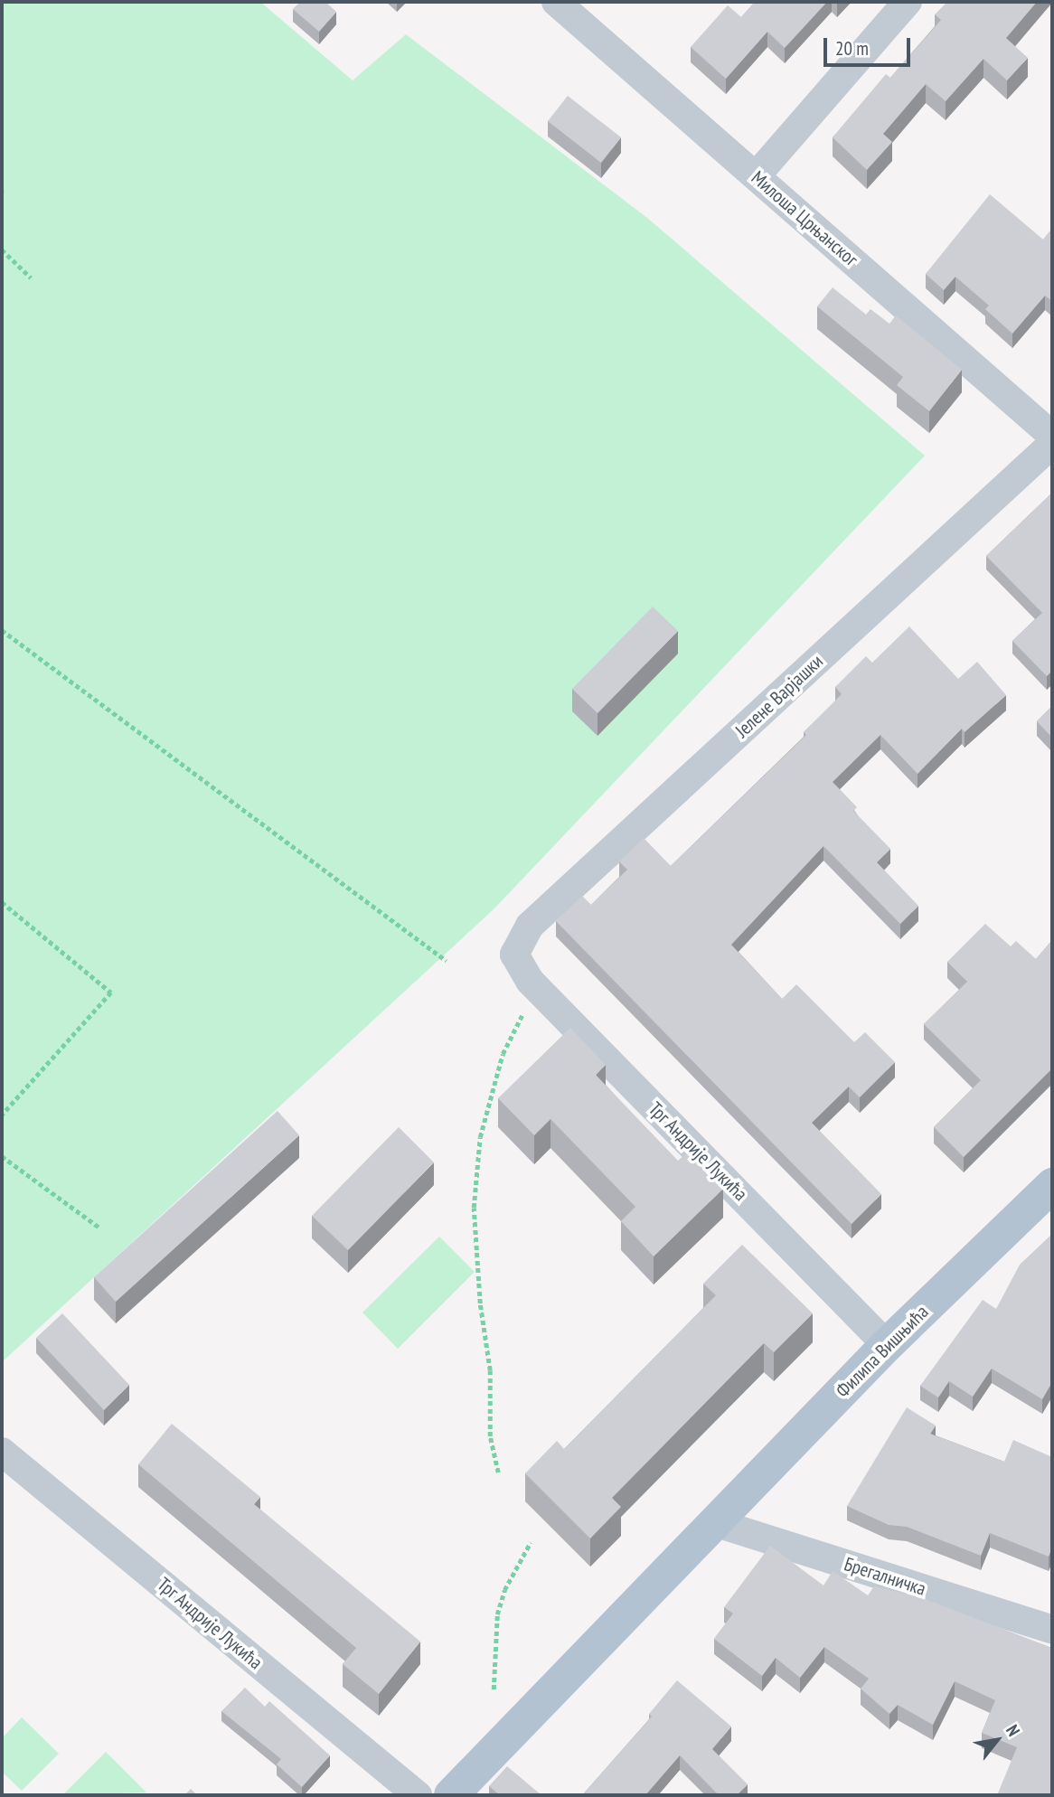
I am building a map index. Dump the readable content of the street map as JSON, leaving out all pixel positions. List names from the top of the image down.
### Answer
{
  "streets": {
    "main road": ["Филипа Вишњића"],
    "street": [
      "Милоша Црњанског",
      "Јелене Варјашки",
      "Трг Андрије Лукића",
      "Брегалничка"
    ]
  },
  "crossings": [
    ["Јелене Варјашки", "Трг Андрије Лукића"],
    ["Трг Андрије Лукића", "Филипа Вишњића"],
    ["Филипа Вишњића", "Брегалничка"]
  ],
  "scale_bar": "20 m",
  "north": "top right"
}
